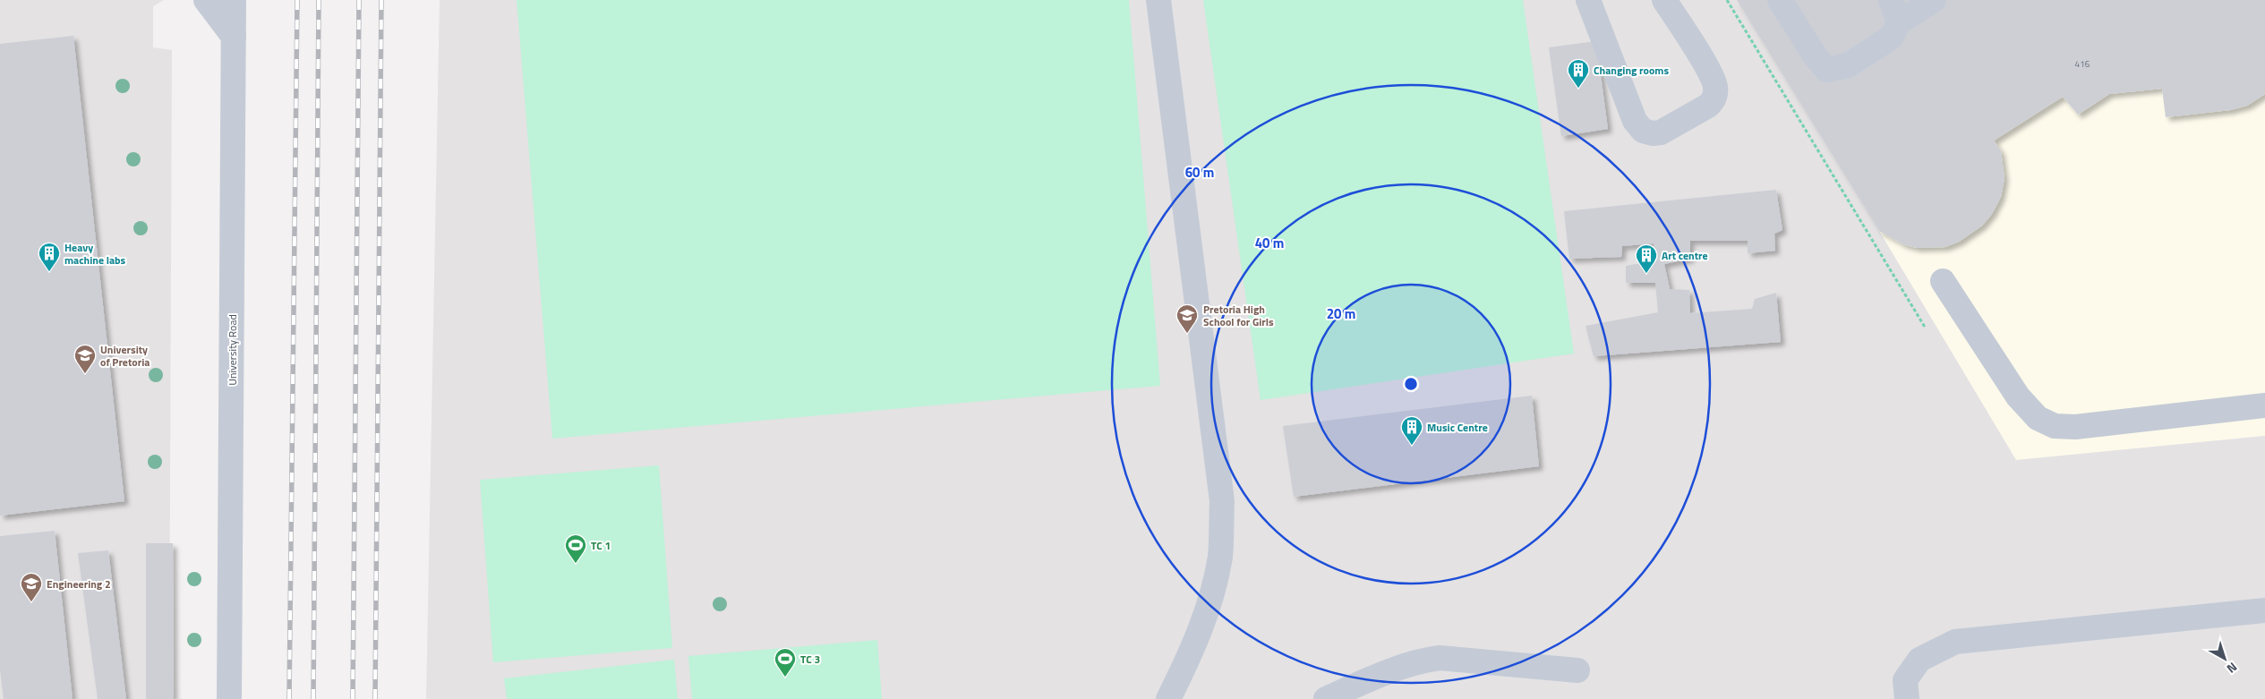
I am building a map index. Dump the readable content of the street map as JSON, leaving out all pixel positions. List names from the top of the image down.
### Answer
{
  "streets": {
    "street": ["University Road"]
  },
  "places": {
    "building": [
      "Changing rooms",
      "Heavy machine labs",
      "Art centre",
      "Music Centre"
    ],
    "school or university": ["Pretoria High School for Girls", "University of Pretoria", "Engineering 2"],
    "sports": ["TC 1", "TC 3"]
  },
  "house_numbers": ["416"],
  "north": "bottom right",
  "rings": ["60 m", "40 m", "20 m"]
}
